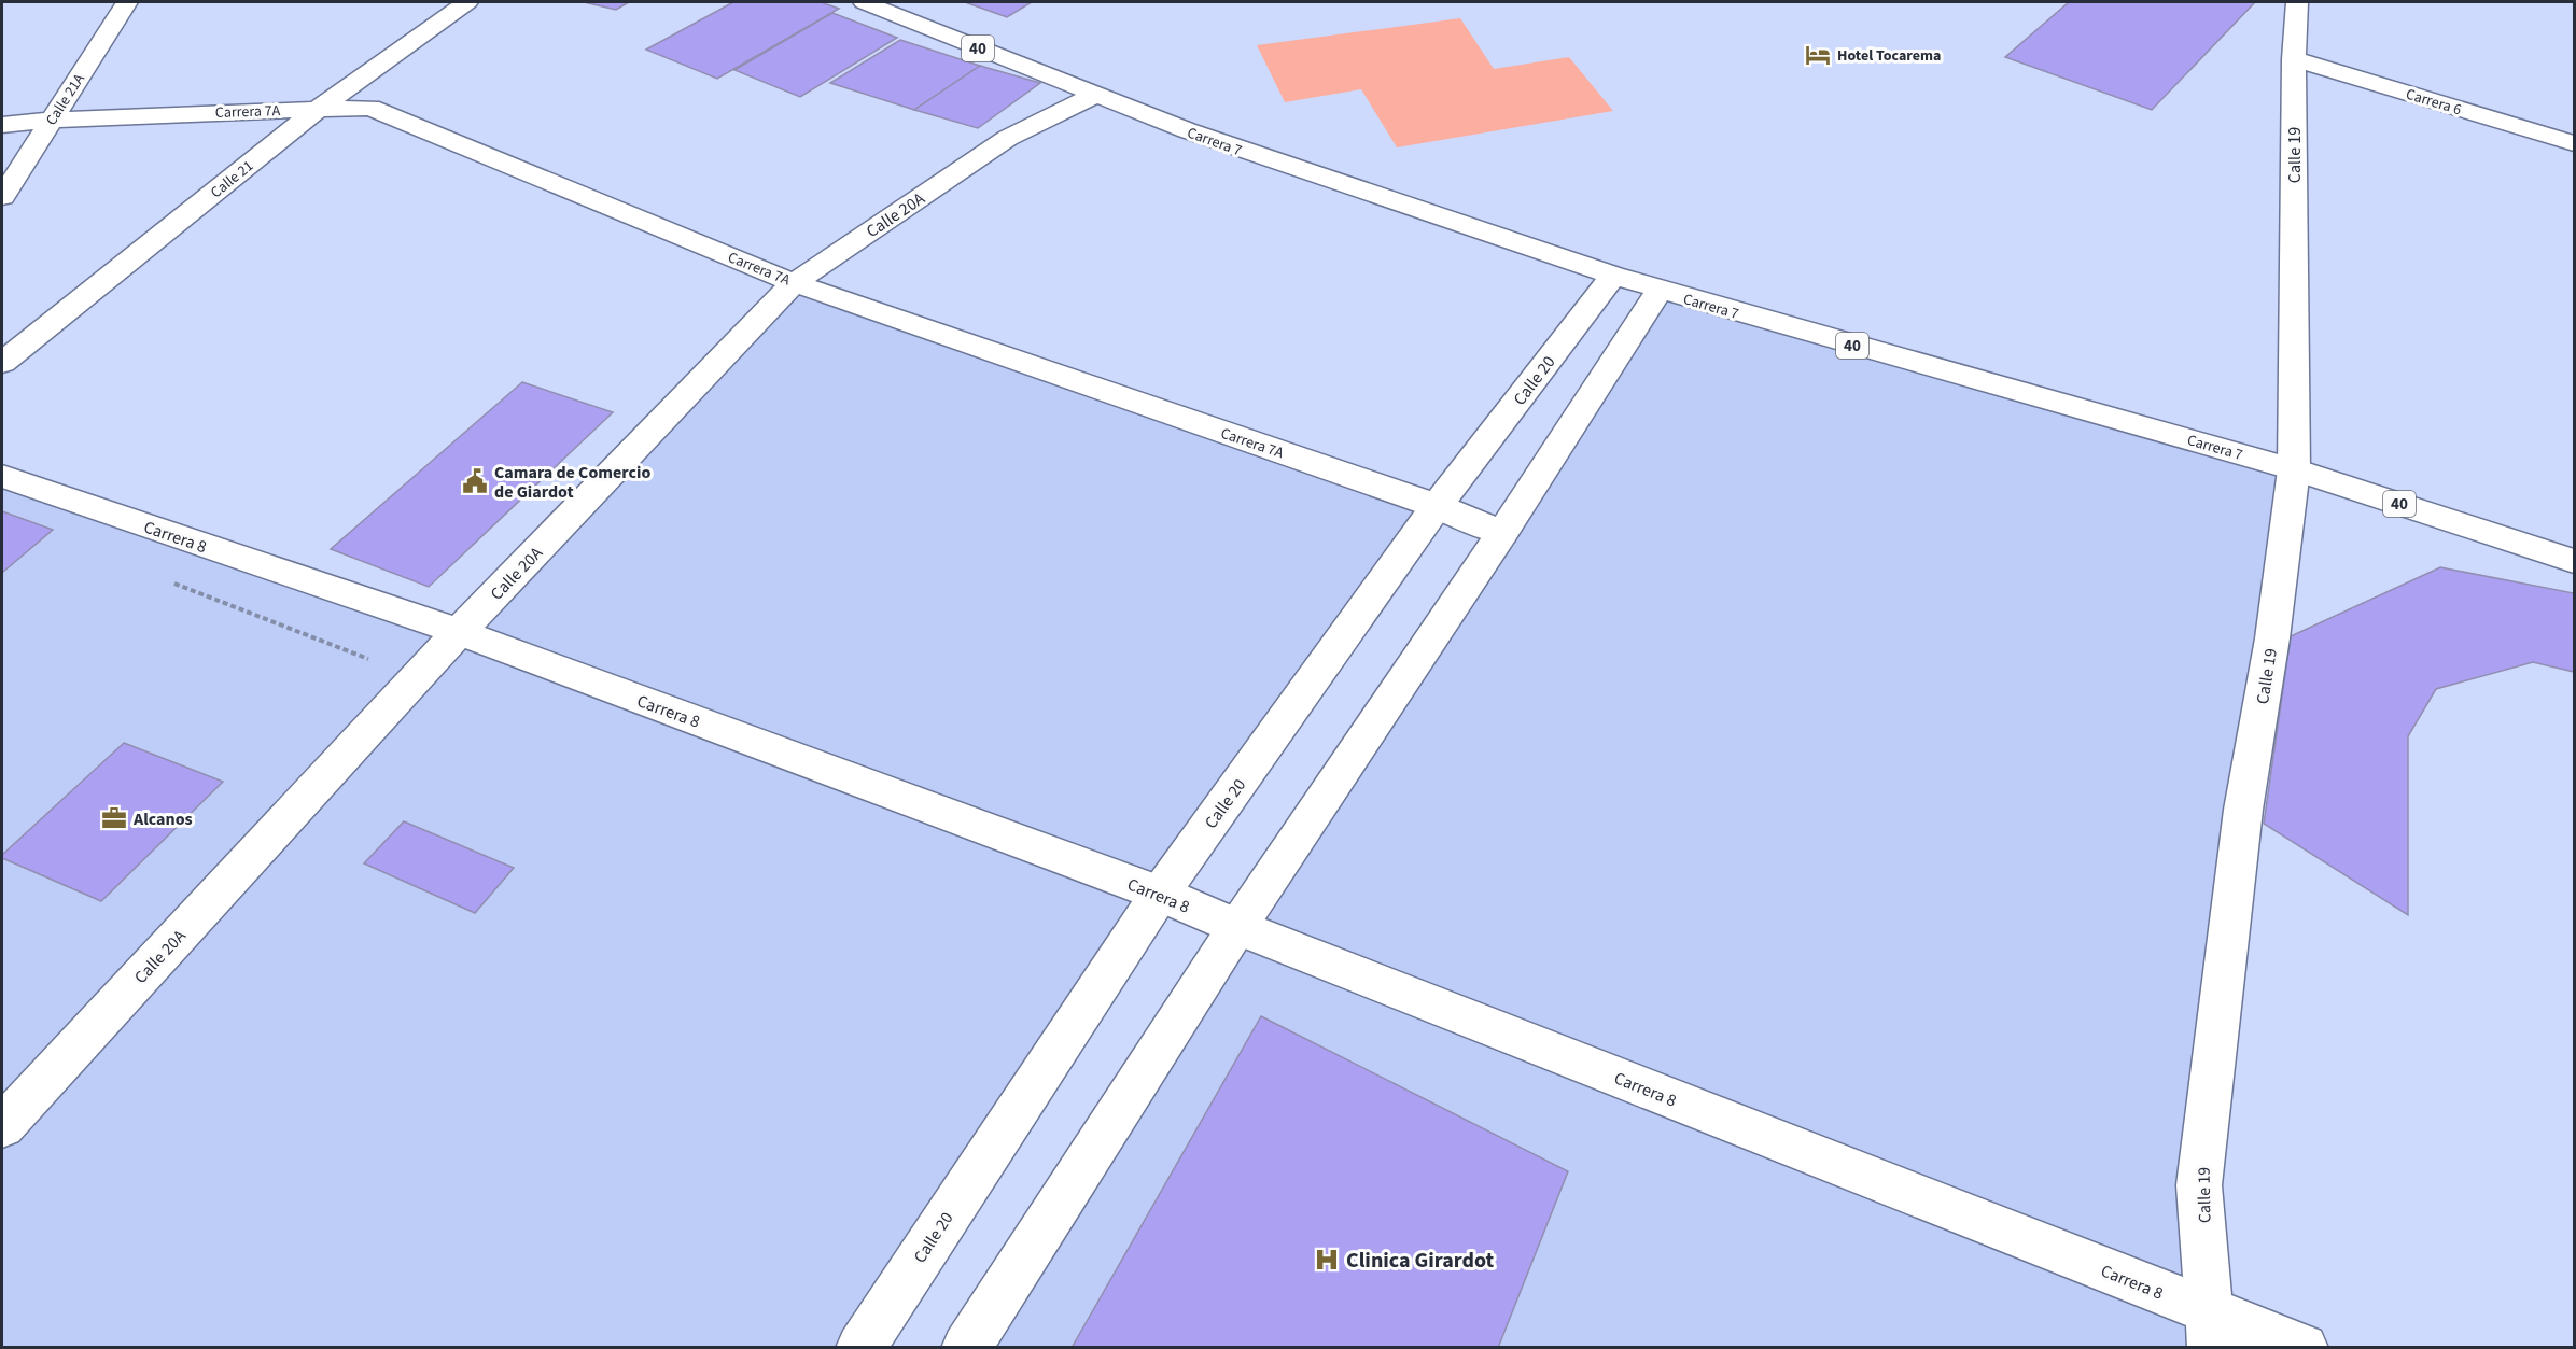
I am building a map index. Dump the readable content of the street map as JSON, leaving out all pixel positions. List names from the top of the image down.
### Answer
{
  "streets": {
    "street": [
      "40",
      "Calle 21A",
      "Carrera 6",
      "Carrera 7A",
      "Carrera 7",
      "Calle 19",
      "Calle 21",
      "Calle 20A",
      "Calle 20",
      "Carrera 8"
    ]
  },
  "crossings": [
    ["Calle 21A", "Carrera 7A"],
    ["Carrera 6", "Calle 19"],
    ["Carrera 7A", "Calle 21"],
    ["Carrera 7A", "Calle 20A"],
    ["Carrera 7A", "Calle 20"],
    ["Carrera 7", "Calle 19"],
    ["Carrera 7", "Calle 20A"],
    ["Carrera 7", "Calle 20"],
    ["Calle 19", "Carrera 8"],
    ["Calle 20A", "Carrera 8"],
    ["Calle 20", "Carrera 8"]
  ],
  "places": {
    "hotel": ["Hotel Tocarema"],
    "public building": ["Camara de Comercio de Giardot"],
    "office": ["Alcanos"],
    "hospital": ["Clinica Girardot"]
  }
}
